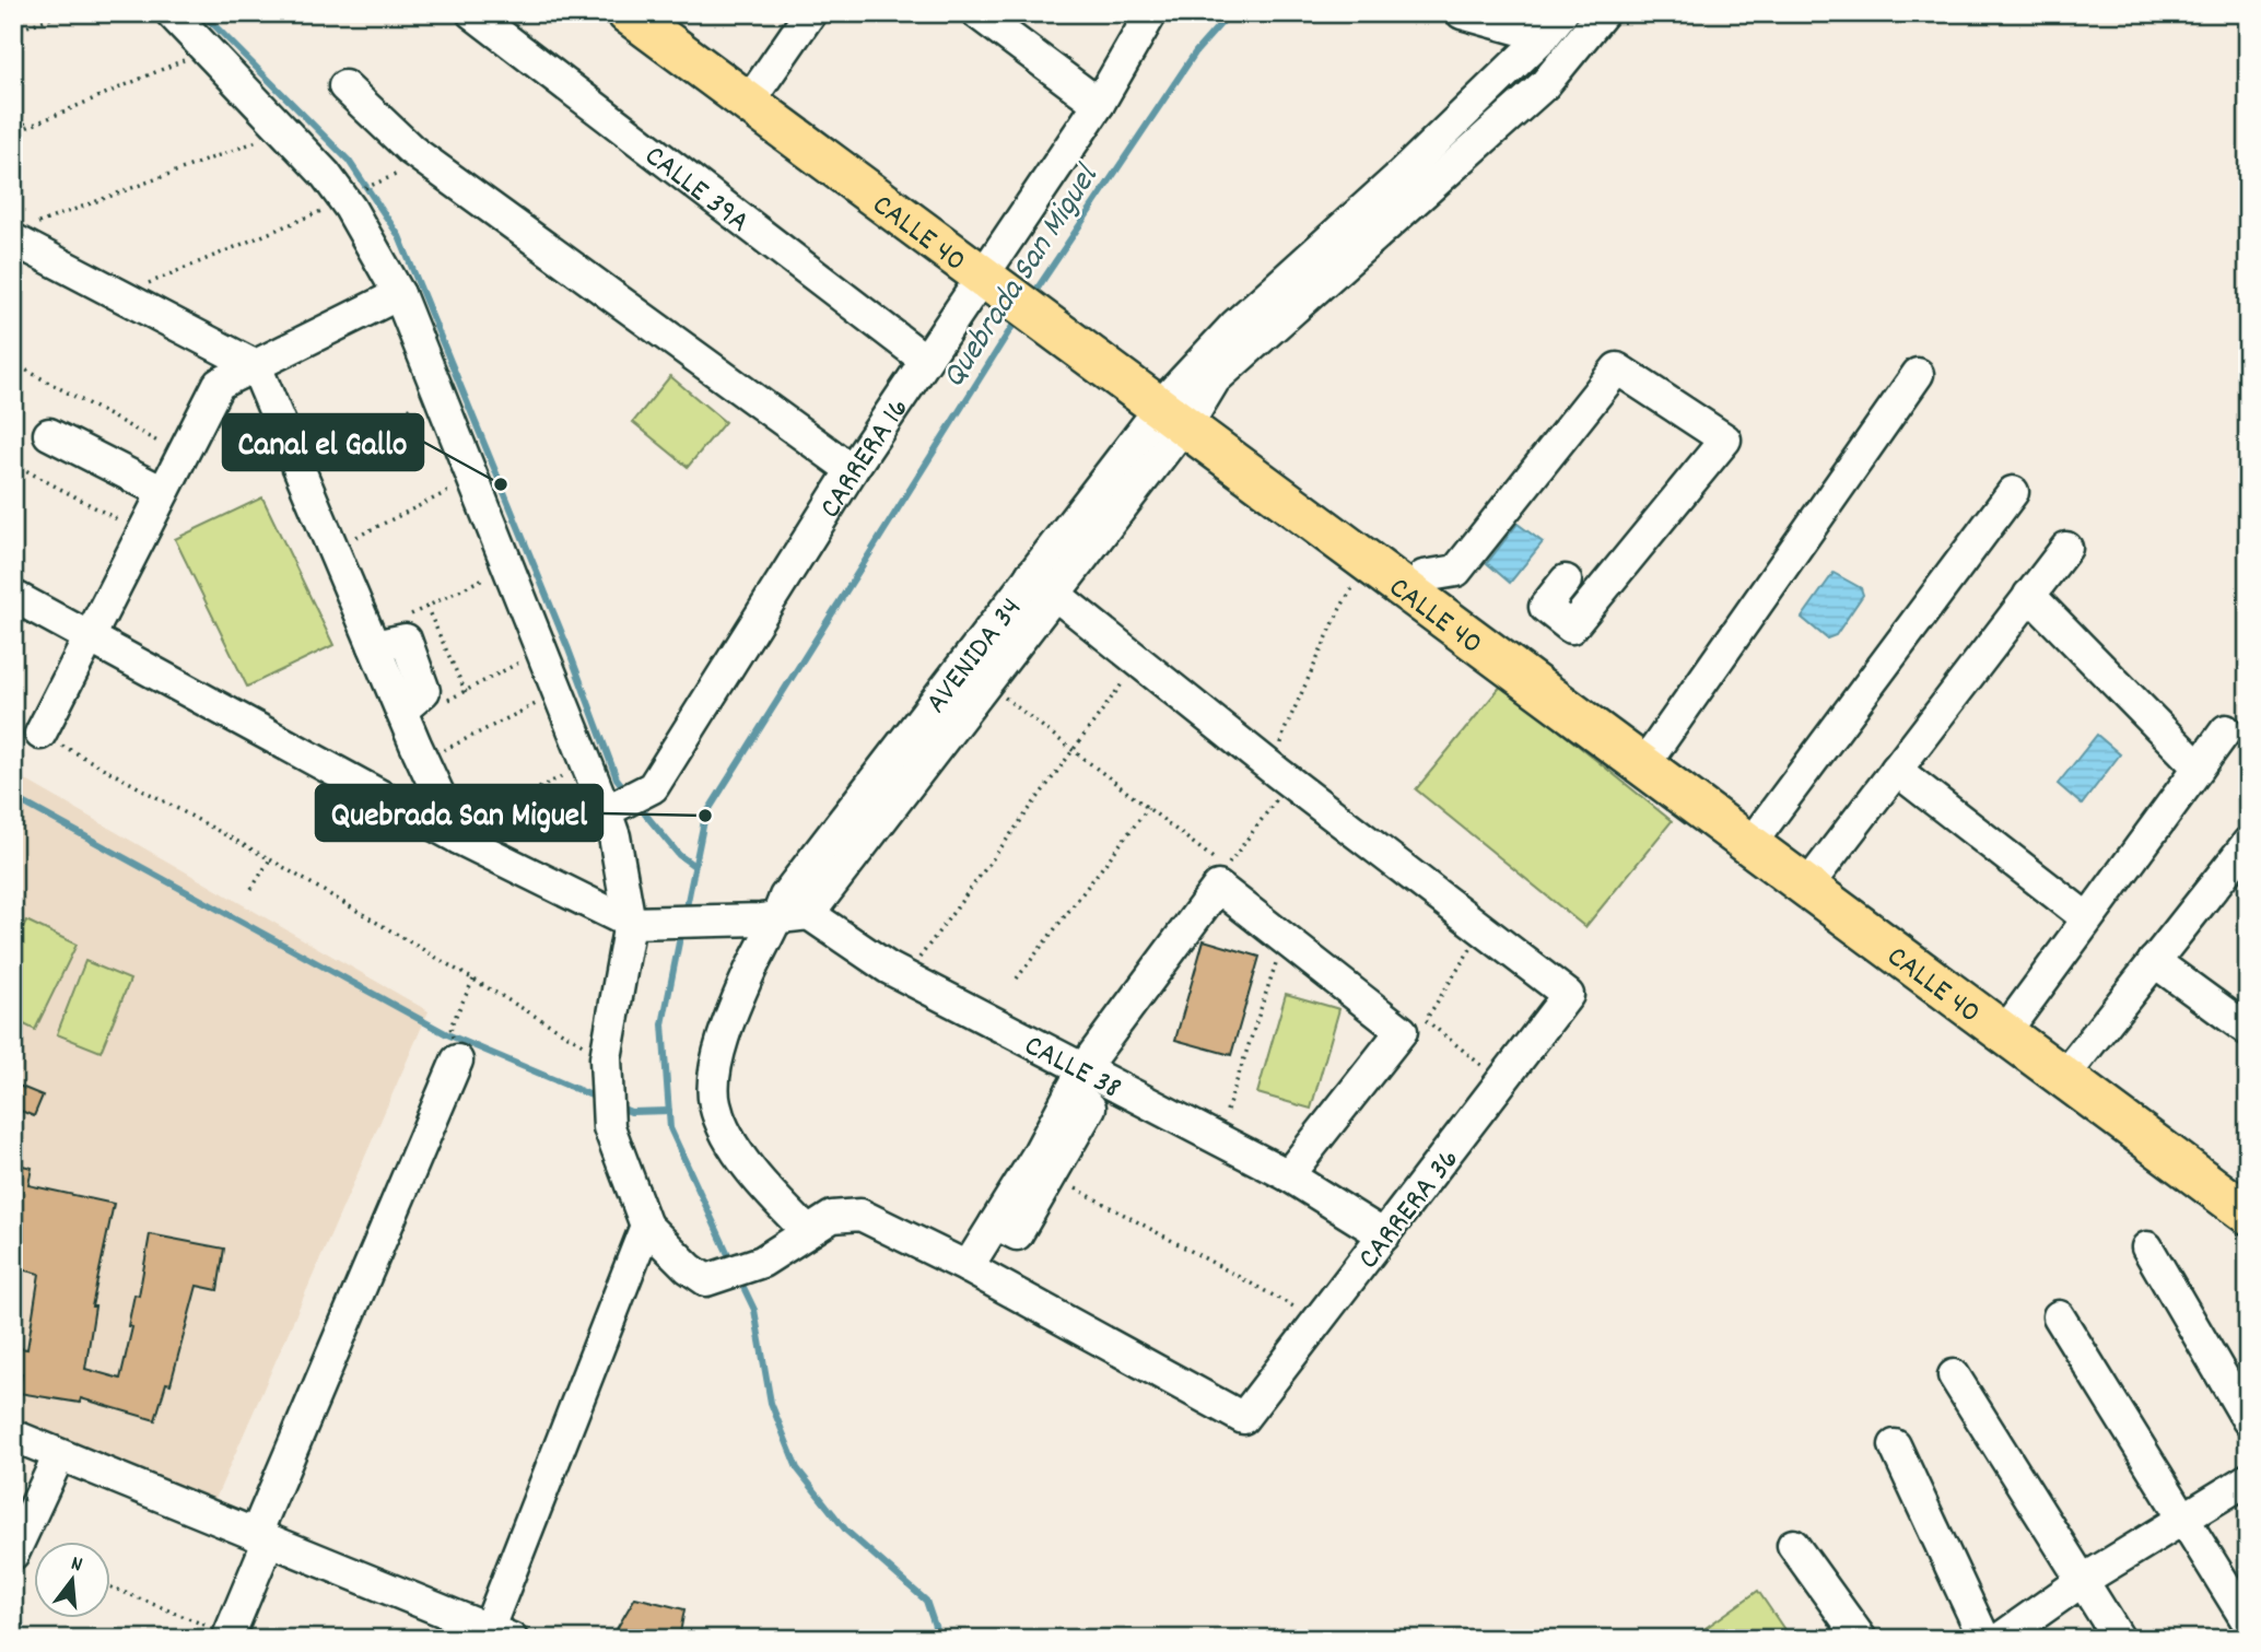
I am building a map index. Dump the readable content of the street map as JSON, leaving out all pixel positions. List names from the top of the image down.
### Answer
{
  "streets": {
    "main road": ["CALLE 40"],
    "street": [
      "CALLE 39A",
      "CARRERA 16",
      "AVENIDA 34",
      "CALLE 38",
      "CARRERA 36"
    ]
  },
  "crossings": [
    ["CALLE 39A", "CARRERA 16"],
    ["CALLE 40", "CARRERA 16"],
    ["CALLE 40", "AVENIDA 34"],
    ["AVENIDA 34", "CALLE 38"],
    ["CALLE 38", "CARRERA 36"]
  ],
  "water": ["Quebrada San Miguel"],
  "places": ["Canal el Gallo", "Quebrada San Miguel"],
  "north": "top"
}
